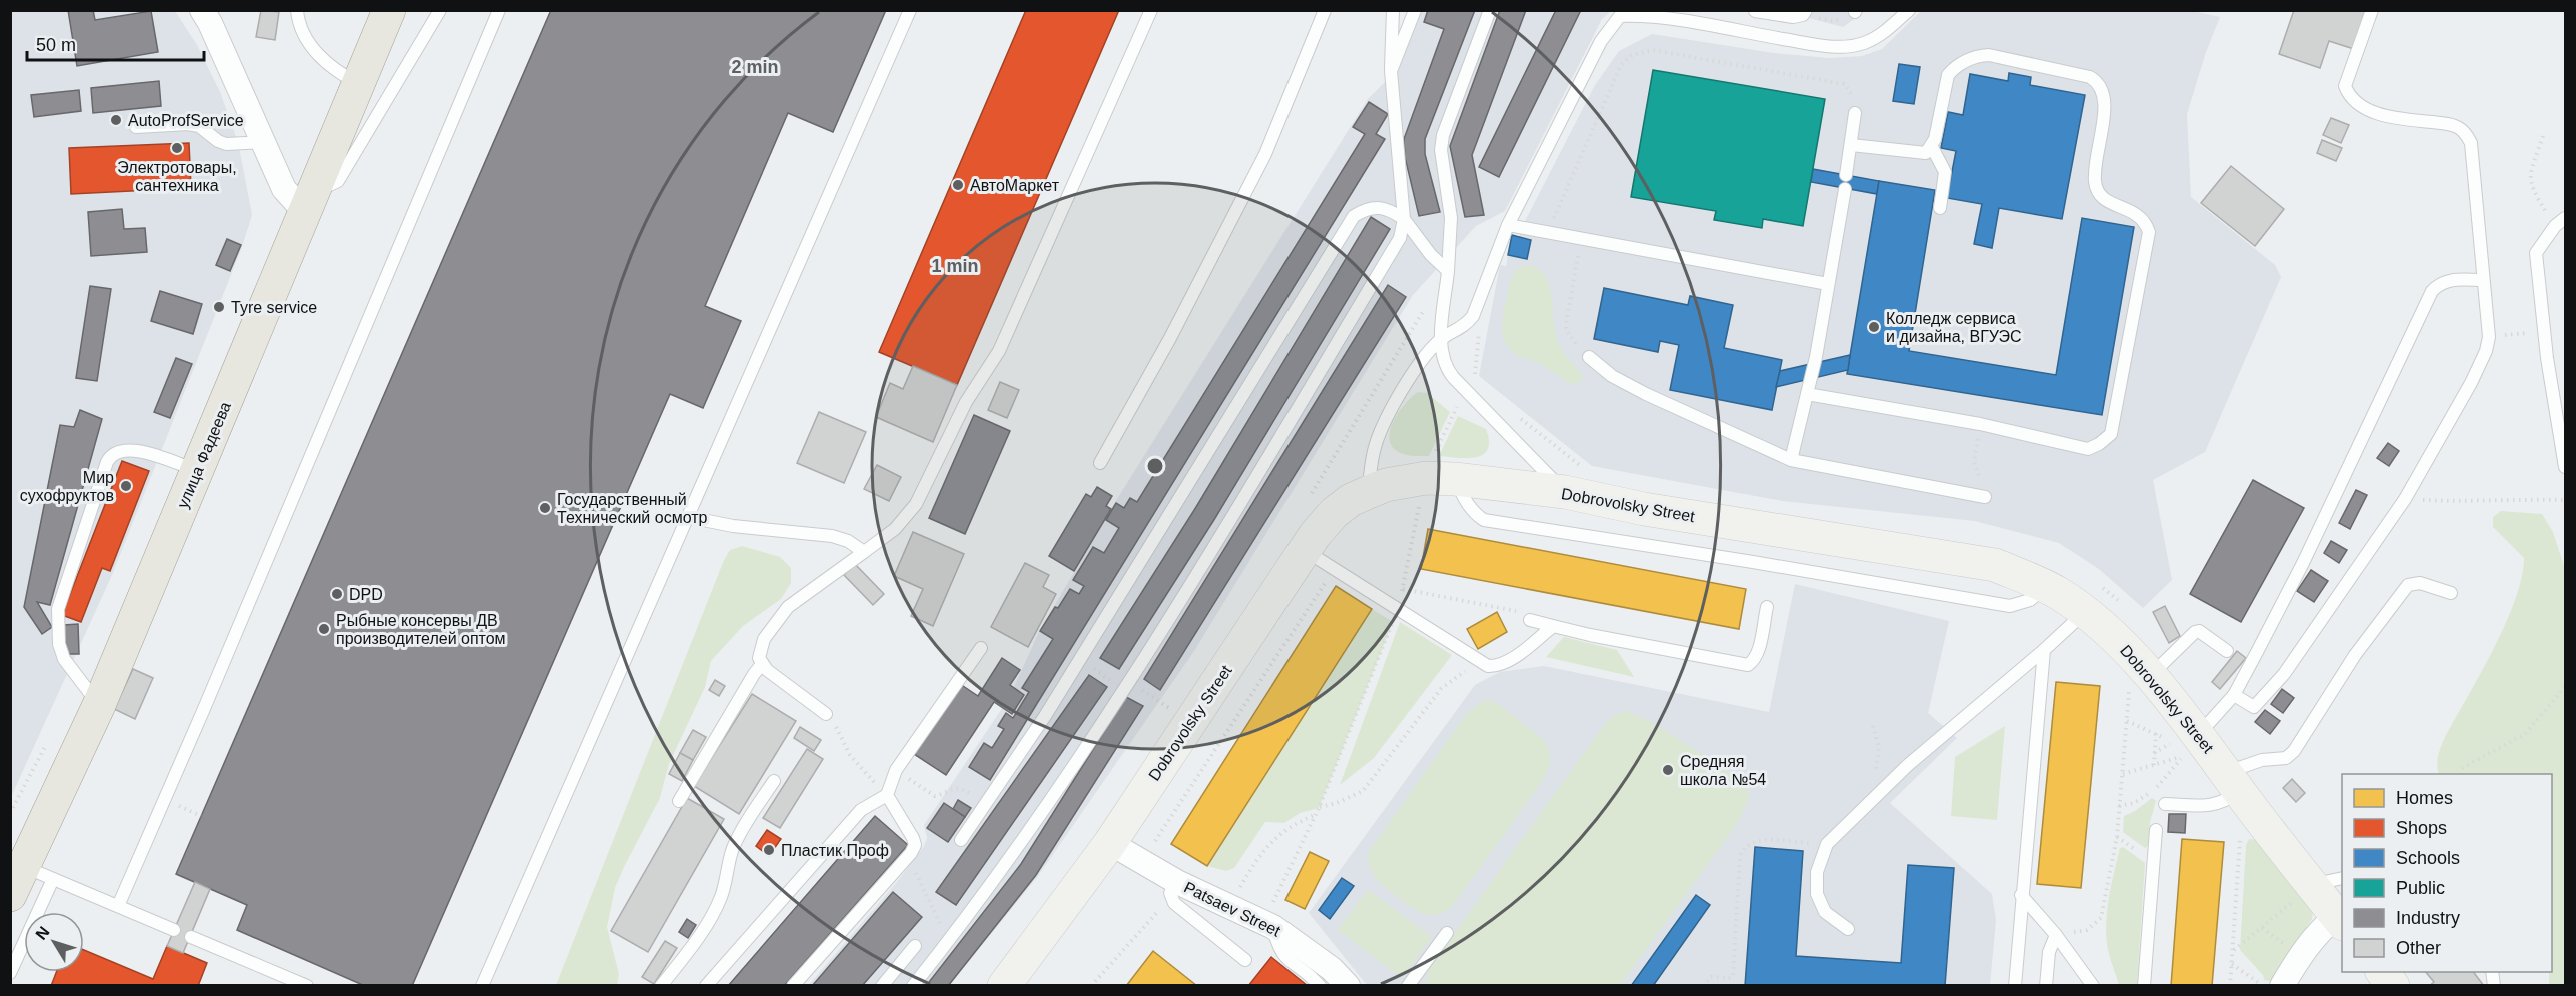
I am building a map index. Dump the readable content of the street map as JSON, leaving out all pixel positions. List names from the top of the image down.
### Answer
{
  "streets": {
    "main road": ["улица Фадеева", "Dobrovolsky Street"],
    "street": ["Patsaev Street"]
  },
  "crossings": [
    ["Dobrovolsky Street", "Patsaev Street"]
  ],
  "places": [
    "AutoProfService",
    "Электротовары, сантехника",
    "АвтоМаркет",
    "Tyre service",
    "Колледж сервиса и дизайна, ВГУЭС",
    "Мир сухофруктов",
    "Государственный Технический осмотр",
    "DPD",
    "Рыбные консервы ДВ производителей оптом",
    "Средняя школа №54",
    "Пластик Проф"
  ],
  "legend": [
    "Homes",
    "Shops",
    "Schools",
    "Public",
    "Industry",
    "Other"
  ],
  "scale_bar": "50 m",
  "north": "top left",
  "rings": ["2 min", "1 min"]
}
